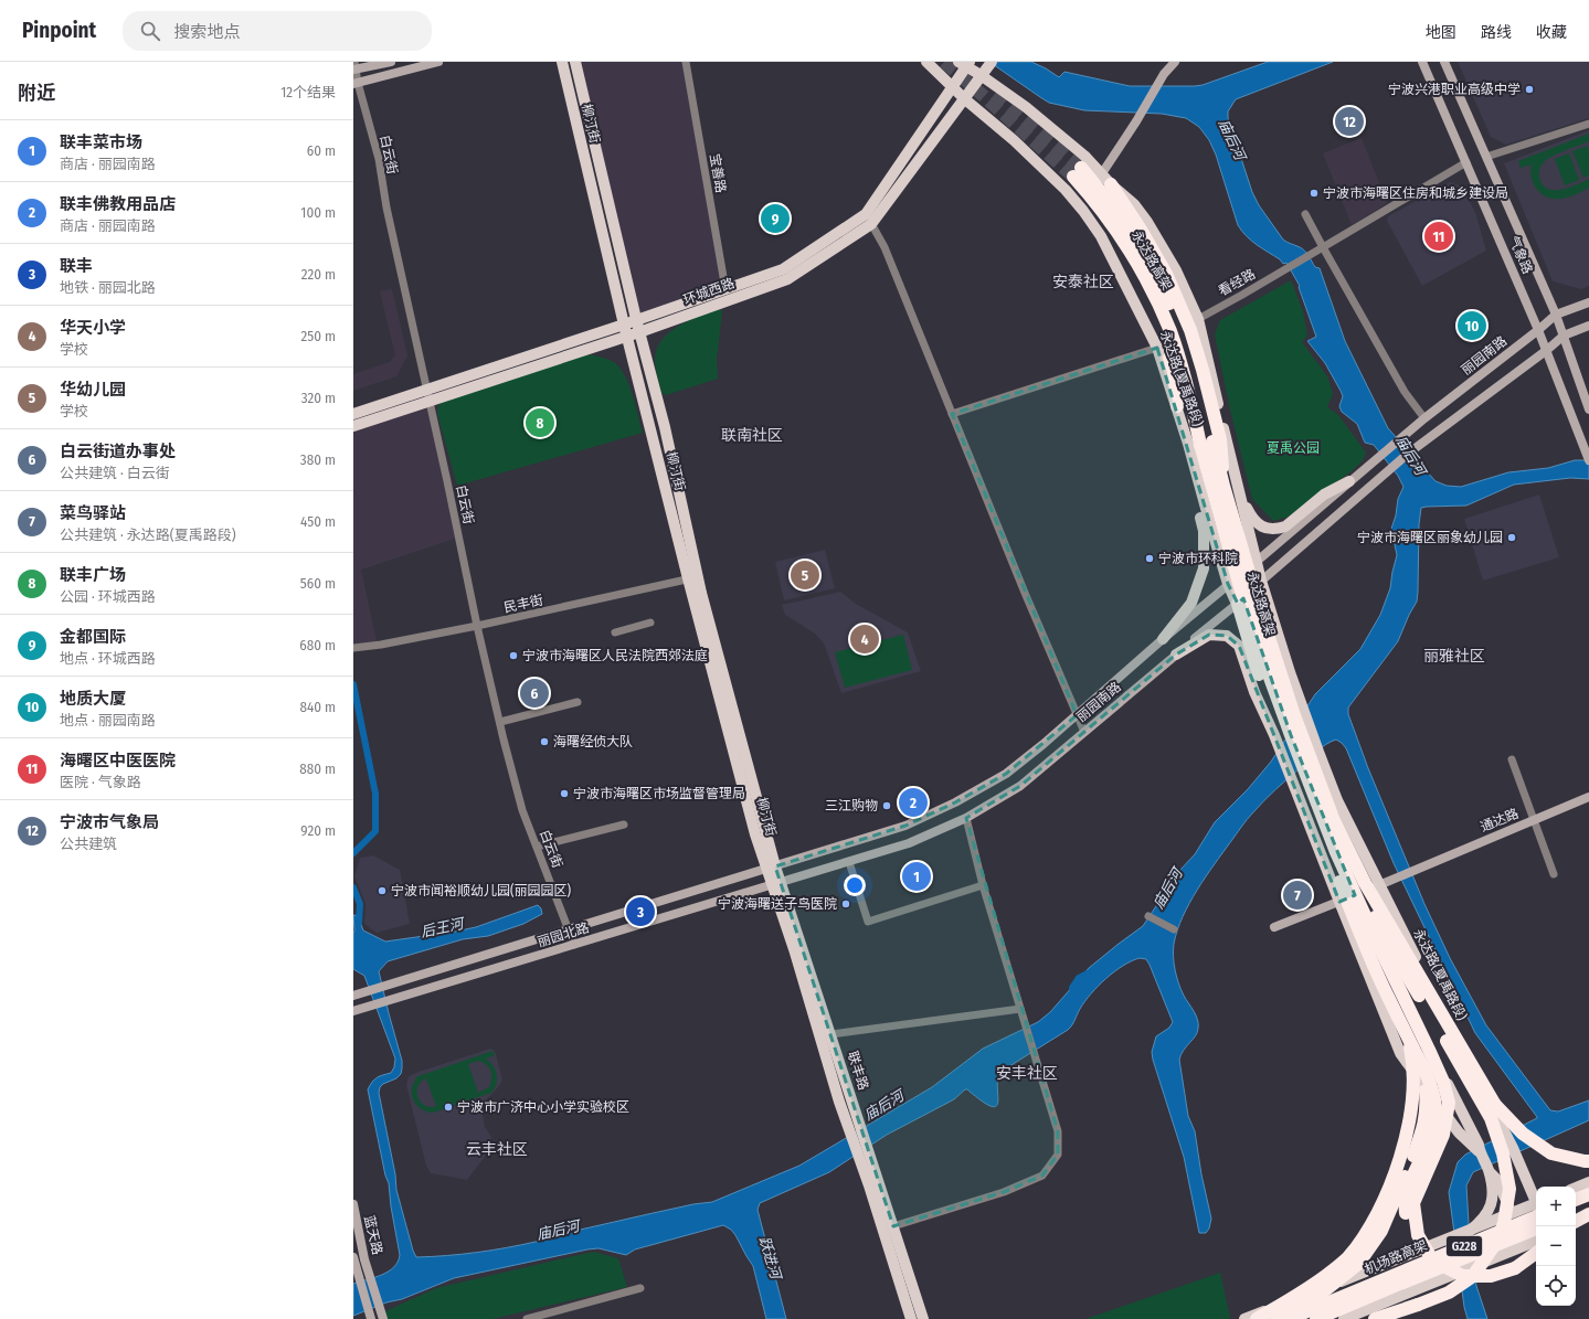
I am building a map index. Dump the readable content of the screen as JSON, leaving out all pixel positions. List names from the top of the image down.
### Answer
{
  "streets": {
    "highway": ["永达路高架", "G228", "机场路高架"],
    "main road": [
      "柳汀街",
      "气象路",
      "环城西路",
      "丽园南路",
      "永达路(夏禹路段)",
      "通达路",
      "丽园北路",
      "联丰路",
      "蓝天路"
    ],
    "street": [
      "白云街",
      "宝善路",
      "看经路",
      "民丰街"
    ]
  },
  "crossings": [
    ["柳汀街", "环城西路"],
    ["柳汀街", "丽园南路"],
    ["柳汀街", "民丰街"],
    ["柳汀街", "丽园北路"],
    ["柳汀街", "联丰路"],
    ["白云街", "环城西路"],
    ["白云街", "民丰街"],
    ["白云街", "丽园北路"],
    ["宝善路", "环城西路"],
    ["气象路", "看经路"],
    ["气象路", "丽园南路"],
    ["永达路高架", "永达路(夏禹路段)"],
    ["看经路", "永达路(夏禹路段)"],
    ["环城西路", "永达路(夏禹路段)"],
    ["丽园南路", "永达路(夏禹路段)"],
    ["丽园南路", "丽园北路"],
    ["丽园南路", "联丰路"],
    ["永达路(夏禹路段)", "通达路"],
    ["丽园北路", "联丰路"]
  ],
  "districts": [
    "安泰社区",
    "联南社区",
    "丽雅社区",
    "安丰社区",
    "云丰社区"
  ],
  "water": ["庙后河", "后王河", "跃进河"],
  "parks": ["夏禹公园"],
  "places": [
    "宁波兴港职业高级中学",
    "宁波市海曙区住房和城乡建设局",
    "宁波市海曙区丽象幼儿园",
    "宁波市环科院",
    "宁波市海曙区人民法院西郊法庭",
    "海曙经侦大队",
    "宁波市海曙区市场监督管理局",
    "三江购物",
    "宁波市闻裕顺幼儿园(丽园园区)",
    "宁波海曙送子鸟医院",
    "宁波市广济中心小学实验校区"
  ],
  "page": {
    "header": "Pinpoint",
    "search": "搜索地点",
    "nav": ["地图", "路线", "收藏"],
    "heading": ["附近", "12个结果"],
    "pins": [
      "12",
      "9",
      "11",
      "10",
      "8",
      "5",
      "4",
      "6",
      "2",
      "1",
      "7",
      "3"
    ],
    "list": [
      {
        "mark": "1",
        "name": "联丰菜市场",
        "note": "商店 · 丽园南路",
        "value": "60 m"
      },
      {
        "mark": "2",
        "name": "联丰佛教用品店",
        "note": "商店 · 丽园南路",
        "value": "100 m"
      },
      {
        "mark": "3",
        "name": "联丰",
        "note": "地铁 · 丽园北路",
        "value": "220 m"
      },
      {
        "mark": "4",
        "name": "华天小学",
        "note": "学校",
        "value": "250 m"
      },
      {
        "mark": "5",
        "name": "华幼儿园",
        "note": "学校",
        "value": "320 m"
      },
      {
        "mark": "6",
        "name": "白云街道办事处",
        "note": "公共建筑 · 白云街",
        "value": "380 m"
      },
      {
        "mark": "7",
        "name": "菜鸟驿站",
        "note": "公共建筑 · 永达路(夏禹路段)",
        "value": "450 m"
      },
      {
        "mark": "8",
        "name": "联丰广场",
        "note": "公园 · 环城西路",
        "value": "560 m"
      },
      {
        "mark": "9",
        "name": "金都国际",
        "note": "地点 · 环城西路",
        "value": "680 m"
      },
      {
        "mark": "10",
        "name": "地质大厦",
        "note": "地点 · 丽园南路",
        "value": "840 m"
      },
      {
        "mark": "11",
        "name": "海曙区中医医院",
        "note": "医院 · 气象路",
        "value": "880 m"
      },
      {
        "mark": "12",
        "name": "宁波市气象局",
        "note": "公共建筑",
        "value": "920 m"
      }
    ],
    "map_buttons": ["+", "−"]
  }
}
